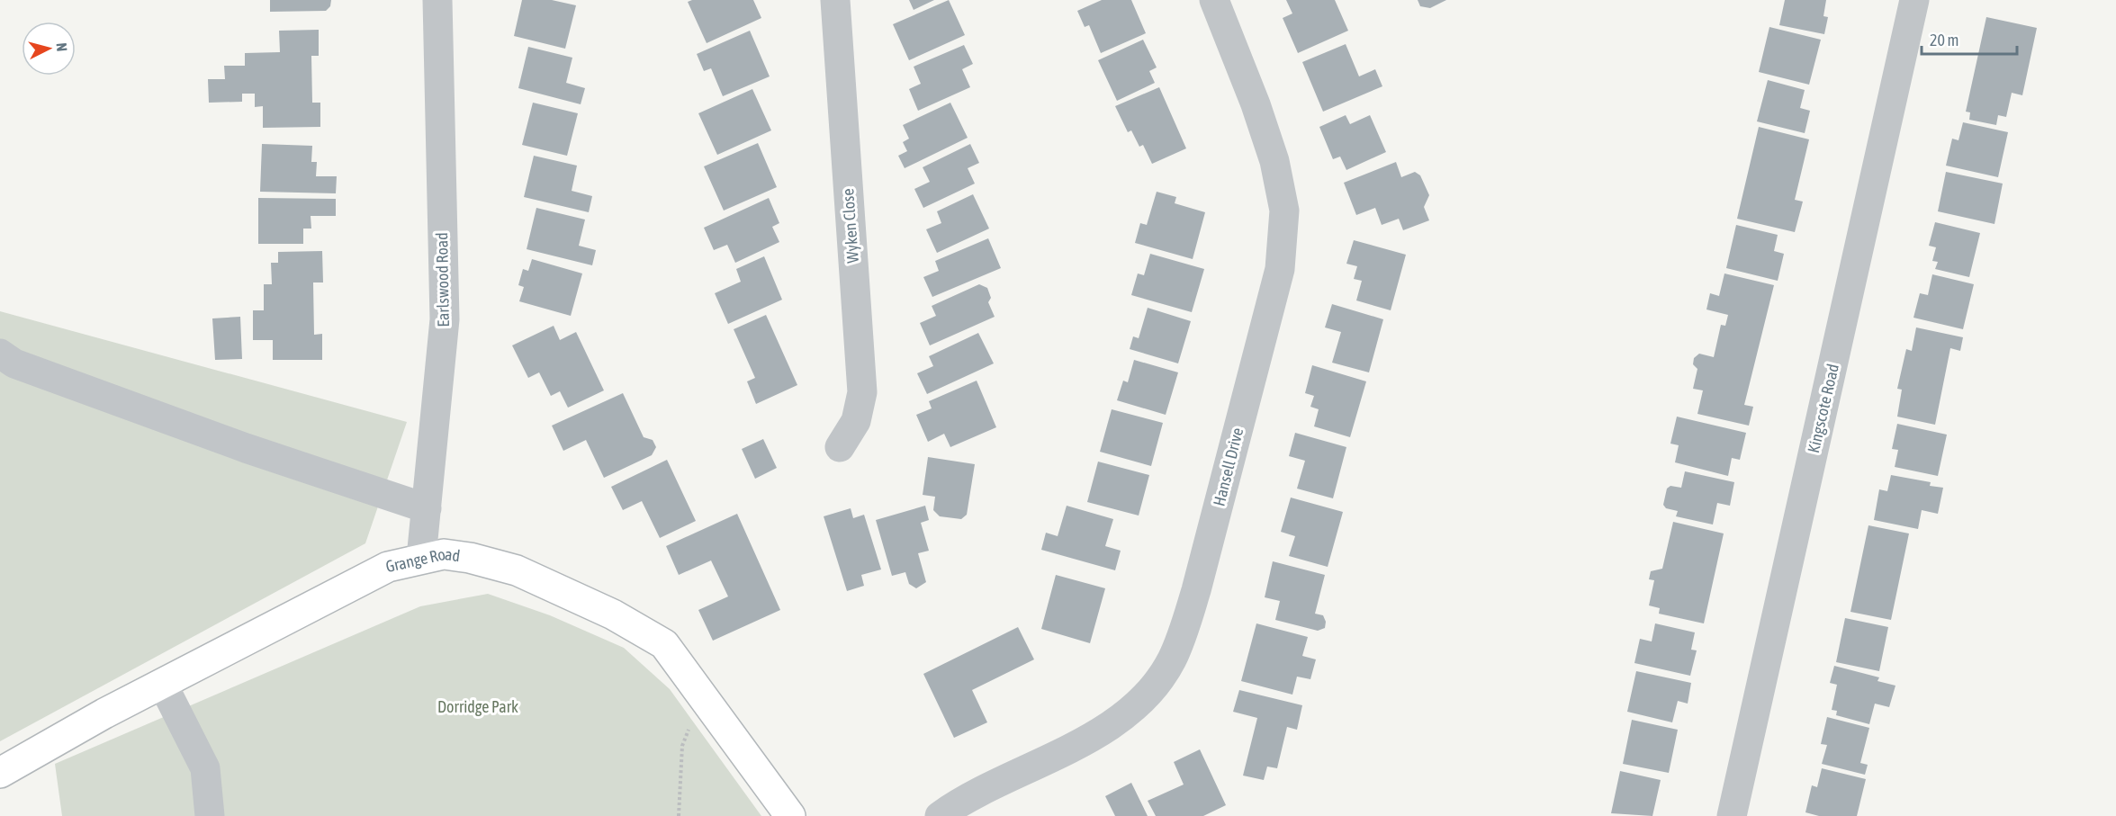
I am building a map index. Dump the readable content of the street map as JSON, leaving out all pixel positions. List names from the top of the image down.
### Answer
{
  "streets": {
    "main road": ["Grange Road"],
    "street": [
      "Wyken Close",
      "Earlswood Road",
      "Kingscote Road",
      "Hansell Drive"
    ]
  },
  "crossings": [
    ["Earlswood Road", "Grange Road"]
  ],
  "parks": ["Dorridge Park"],
  "scale_bar": "20 m",
  "north": "right"
}
